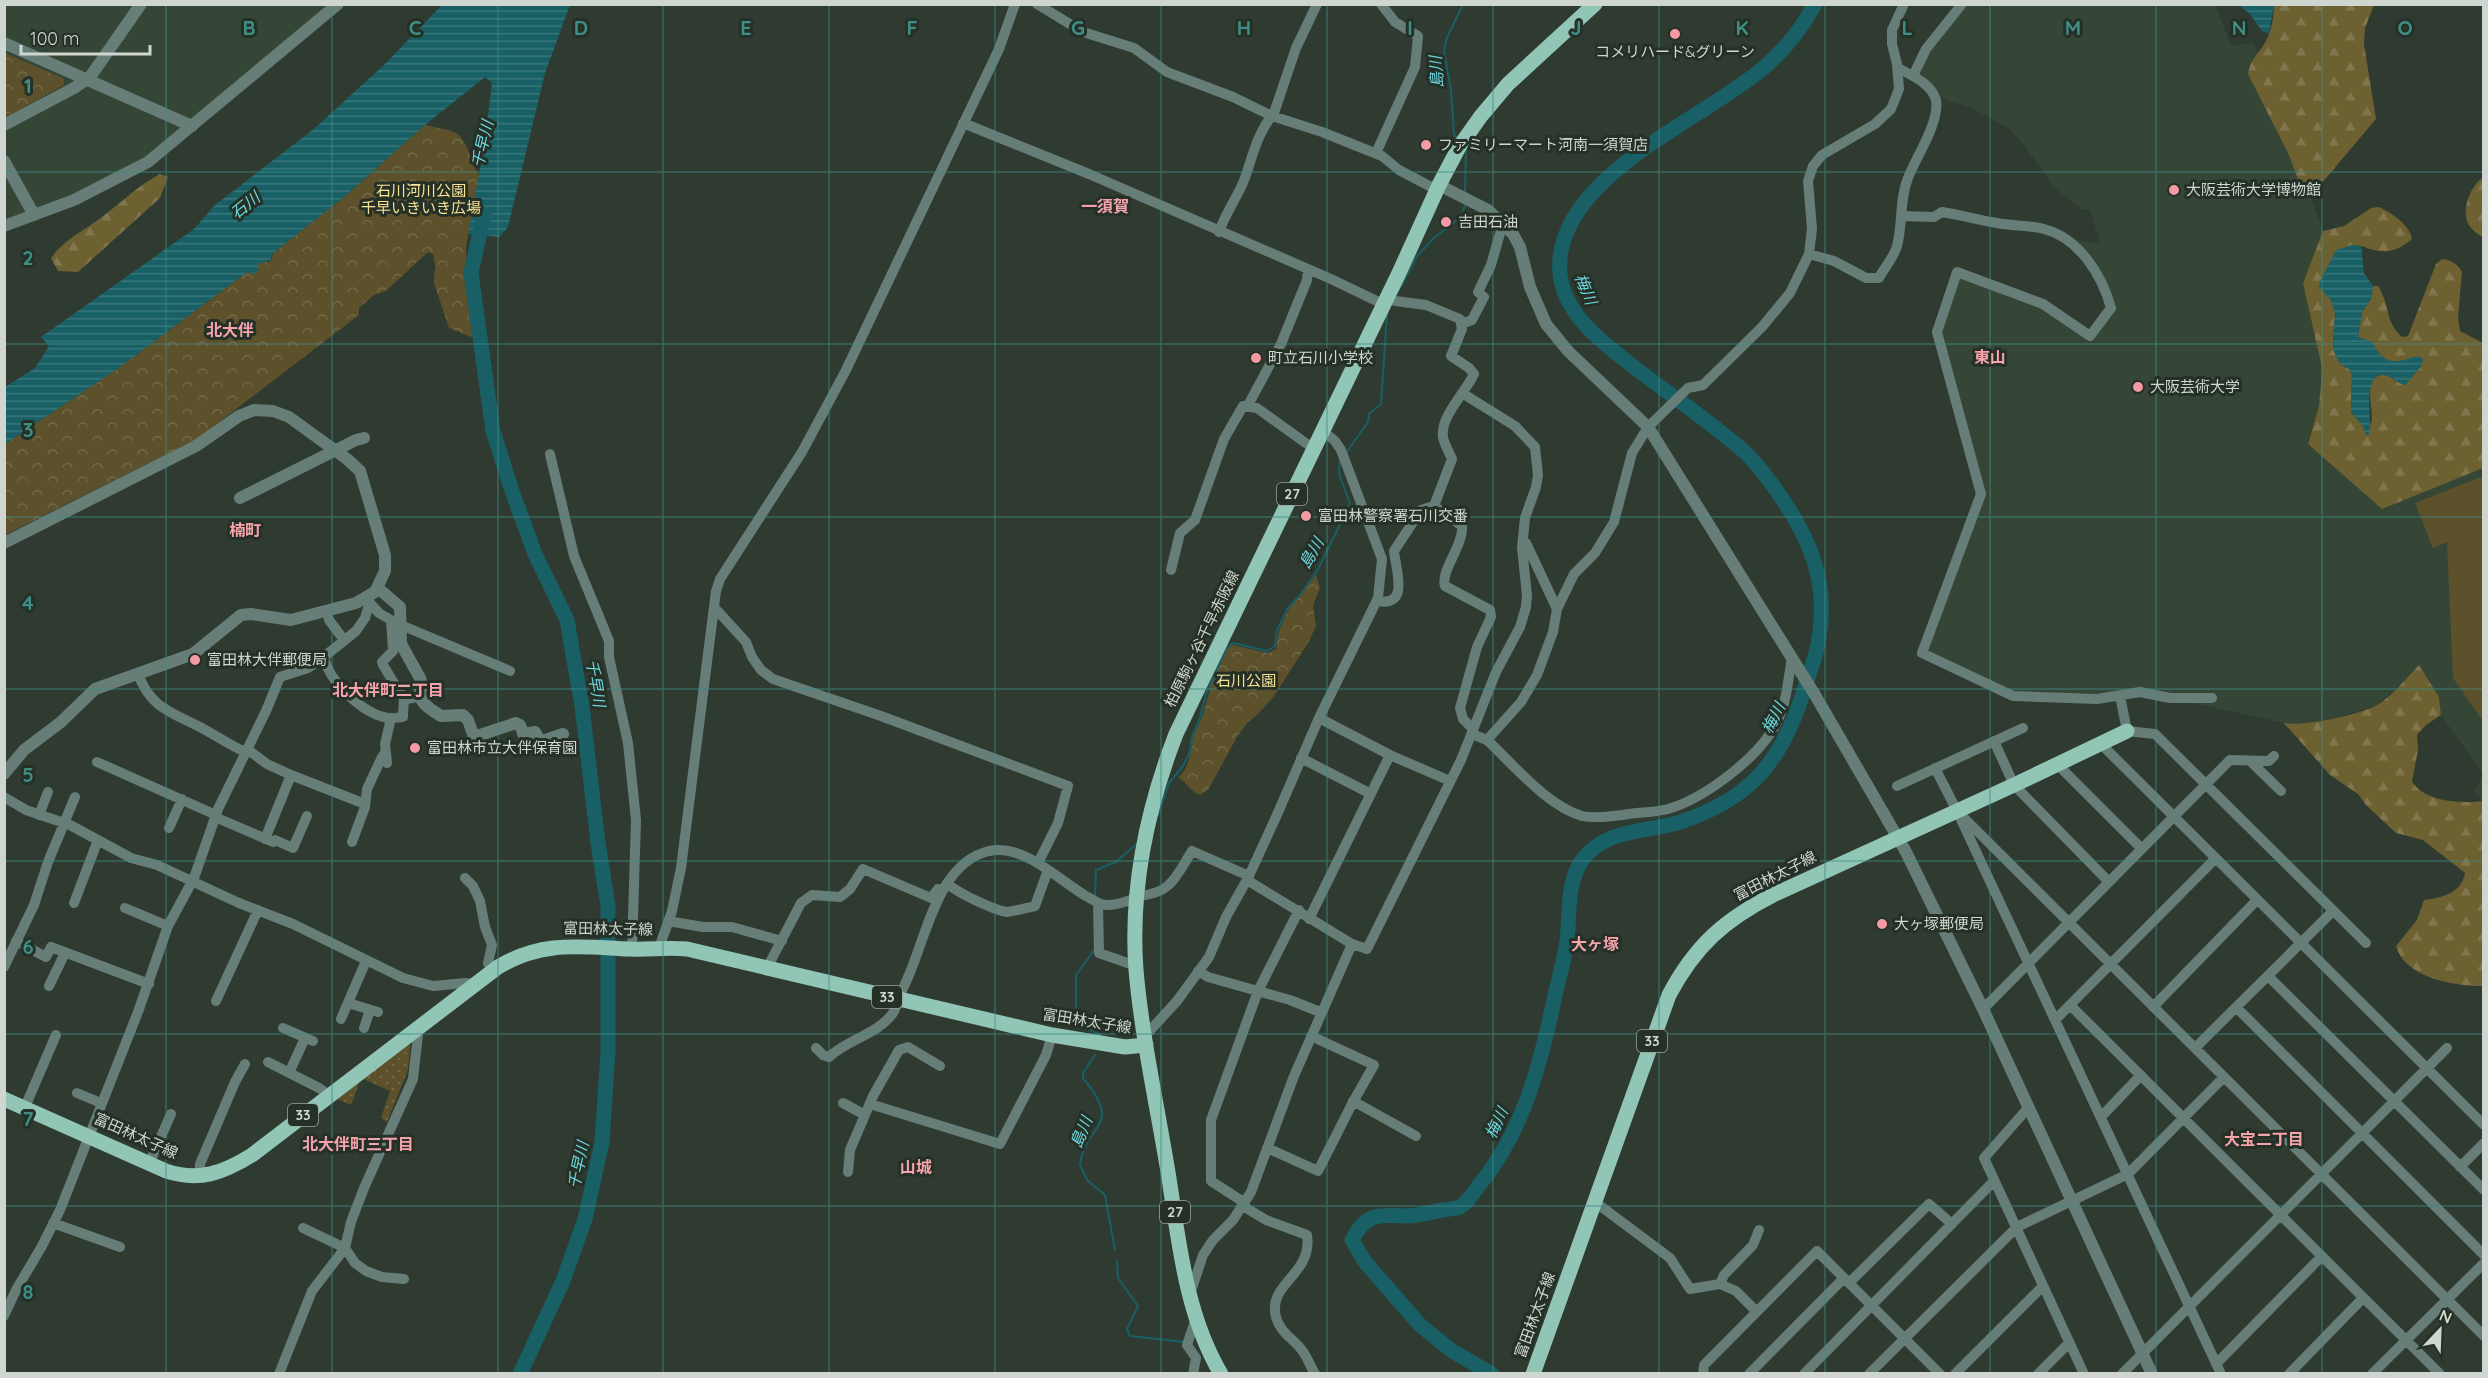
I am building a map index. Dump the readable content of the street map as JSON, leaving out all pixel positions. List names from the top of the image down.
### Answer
{
  "streets": {
    "main road": [
      "27",
      "柏原駒ヶ谷千早赤阪線",
      "富田林太子線",
      "33"
    ]
  },
  "crossings": [
    ["柏原駒ヶ谷千早赤阪線", "富田林太子線"]
  ],
  "districts": [
    "一須賀",
    "北大伴",
    "東山",
    "楠町",
    "北大伴町二丁目",
    "大ヶ塚",
    "大宝二丁目",
    "北大伴町三丁目",
    "山城"
  ],
  "water": [
    "島川",
    "千早川",
    "石川",
    "梅川"
  ],
  "parks": ["石川河川公園 千早いきいき広場", "石川公園"],
  "places": [
    "コメリハード&グリーン",
    "ファミリーマート河南一須賀店",
    "大阪芸術大学博物館",
    "吉田石油",
    "町立石川小学校",
    "大阪芸術大学",
    "富田林警察署石川交番",
    "富田林大伴郵便局",
    "富田林市立大伴保育園",
    "大ヶ塚郵便局"
  ],
  "scale_bar": "100 m",
  "north": "top right",
  "grid": {
    "columns": [
      "B",
      "C",
      "D",
      "E",
      "F",
      "G",
      "H",
      "I",
      "J",
      "K",
      "L",
      "M",
      "N",
      "O"
    ],
    "rows": [
      "1",
      "2",
      "3",
      "4",
      "5",
      "6",
      "7",
      "8"
    ]
  }
}
